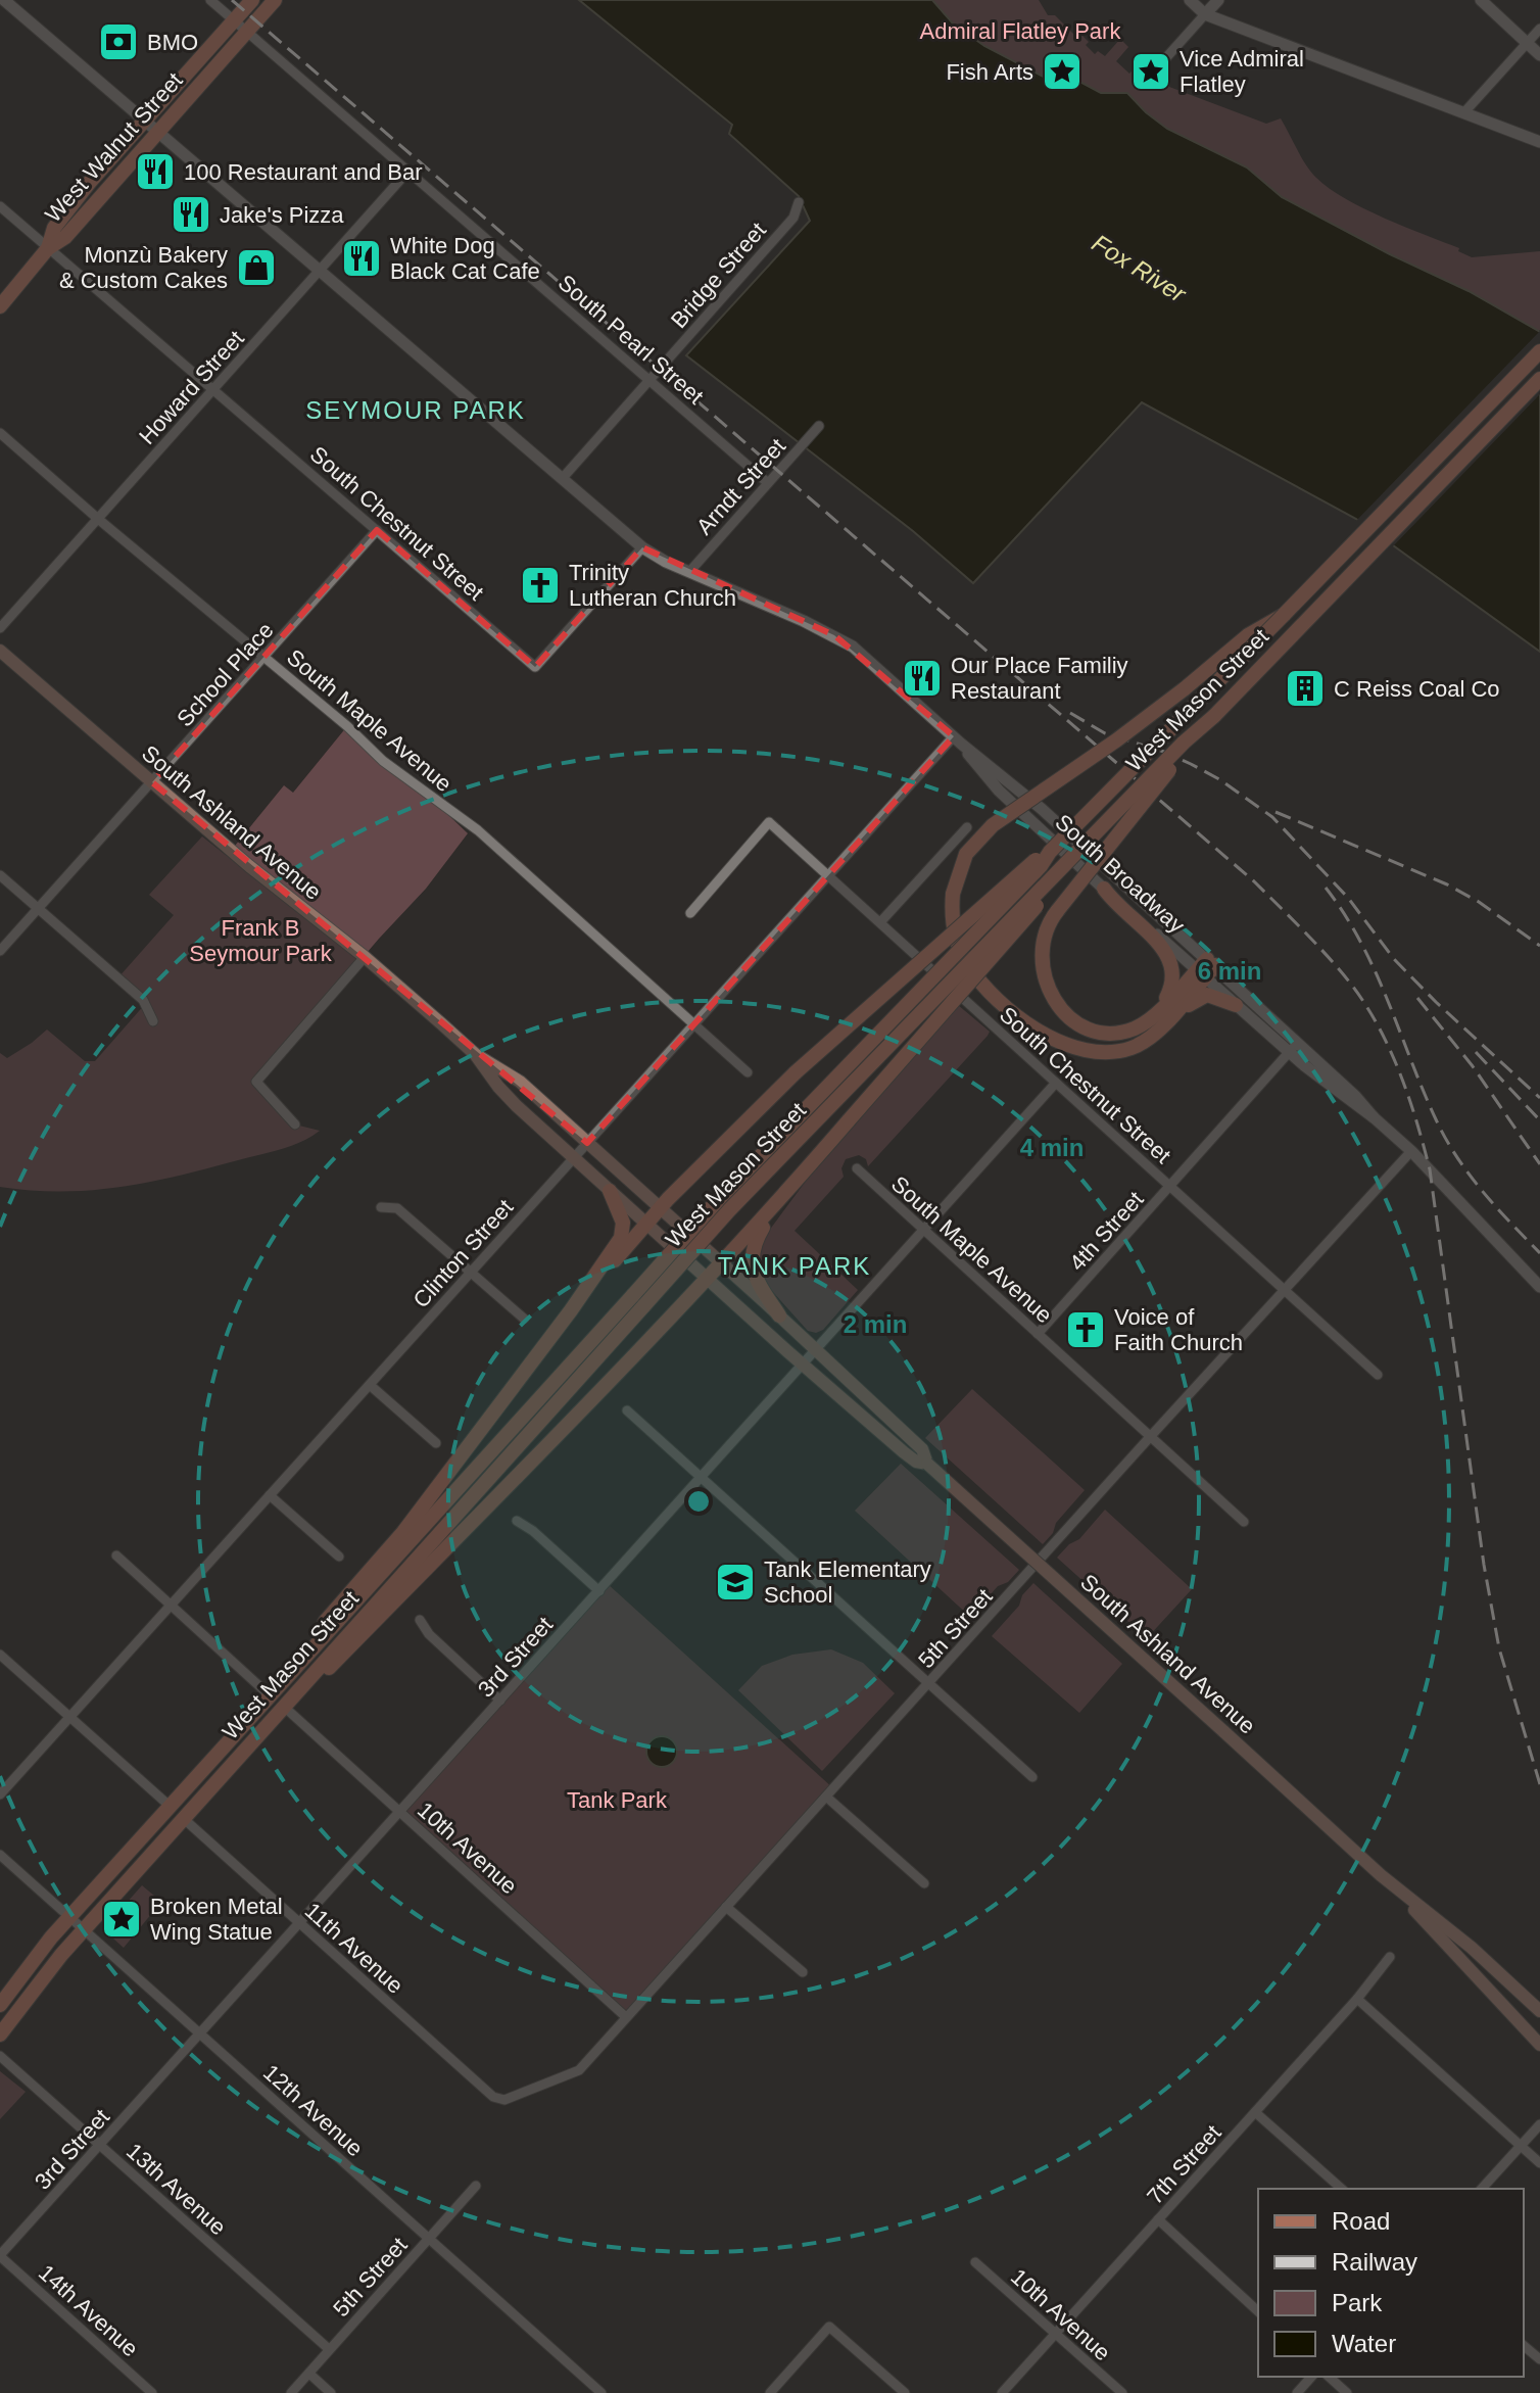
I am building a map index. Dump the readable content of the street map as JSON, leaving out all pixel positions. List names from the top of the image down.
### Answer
{
  "streets": {
    "main road": ["West Walnut Street", "West Mason Street", "South Ashland Avenue"],
    "street": [
      "Bridge Street",
      "South Pearl Street",
      "Howard Street",
      "Arndt Street",
      "South Chestnut Street",
      "School Place",
      "South Maple Avenue",
      "South Broadway",
      "4th Street",
      "Clinton Street",
      "5th Street",
      "3rd Street",
      "10th Avenue",
      "11th Avenue",
      "12th Avenue",
      "7th Street",
      "13th Avenue",
      "14th Avenue"
    ]
  },
  "crossings": [
    ["West Walnut Street", "South Pearl Street"],
    ["West Walnut Street", "South Chestnut Street"],
    ["West Walnut Street", "South Broadway"],
    ["Bridge Street", "South Pearl Street"],
    ["Bridge Street", "South Broadway"],
    ["South Pearl Street", "Howard Street"],
    ["South Pearl Street", "Arndt Street"],
    ["Howard Street", "South Chestnut Street"],
    ["Howard Street", "South Maple Avenue"],
    ["Howard Street", "South Broadway"],
    ["Arndt Street", "South Broadway"],
    ["South Chestnut Street", "School Place"],
    ["South Chestnut Street", "South Broadway"],
    ["South Chestnut Street", "4th Street"],
    ["South Chestnut Street", "Clinton Street"],
    ["South Chestnut Street", "5th Street"],
    ["South Chestnut Street", "3rd Street"],
    ["School Place", "South Maple Avenue"],
    ["School Place", "South Ashland Avenue"],
    ["West Mason Street", "10th Avenue"],
    ["West Mason Street", "11th Avenue"],
    ["West Mason Street", "12th Avenue"],
    ["South Maple Avenue", "4th Street"],
    ["South Maple Avenue", "Clinton Street"],
    ["South Maple Avenue", "5th Street"],
    ["South Maple Avenue", "3rd Street"],
    ["South Ashland Avenue", "Clinton Street"],
    ["South Ashland Avenue", "3rd Street"],
    ["South Broadway", "4th Street"],
    ["South Broadway", "Clinton Street"],
    ["South Broadway", "5th Street"],
    ["Clinton Street", "10th Avenue"],
    ["5th Street", "10th Avenue"],
    ["5th Street", "11th Avenue"],
    ["5th Street", "12th Avenue"],
    ["5th Street", "13th Avenue"],
    ["3rd Street", "10th Avenue"],
    ["3rd Street", "11th Avenue"],
    ["3rd Street", "12th Avenue"],
    ["3rd Street", "13th Avenue"],
    ["3rd Street", "14th Avenue"],
    ["10th Avenue", "7th Street"]
  ],
  "districts": ["SEYMOUR PARK", "TANK PARK"],
  "water": ["Fox River"],
  "parks": ["Admiral Flatley Park", "Frank B Seymour Park", "Tank Park"],
  "places": {
    "bank": ["BMO"],
    "place": ["Fish Arts", "Vice Admiral Flatley", "Broken Metal Wing Statue"],
    "restaurant": [
      "100 Restaurant and Bar",
      "Jake's Pizza",
      "White Dog Black Cat Cafe",
      "Our Place Familiy Restaurant"
    ],
    "shop": ["Monzù Bakery & Custom Cakes"],
    "church": ["Trinity Lutheran Church", "Voice of Faith Church"],
    "building": ["C Reiss Coal Co"],
    "school or university": ["Tank Elementary School"]
  },
  "legend": [
    "Road",
    "Railway",
    "Park",
    "Water"
  ],
  "rings": ["6 min", "4 min", "2 min"]
}
